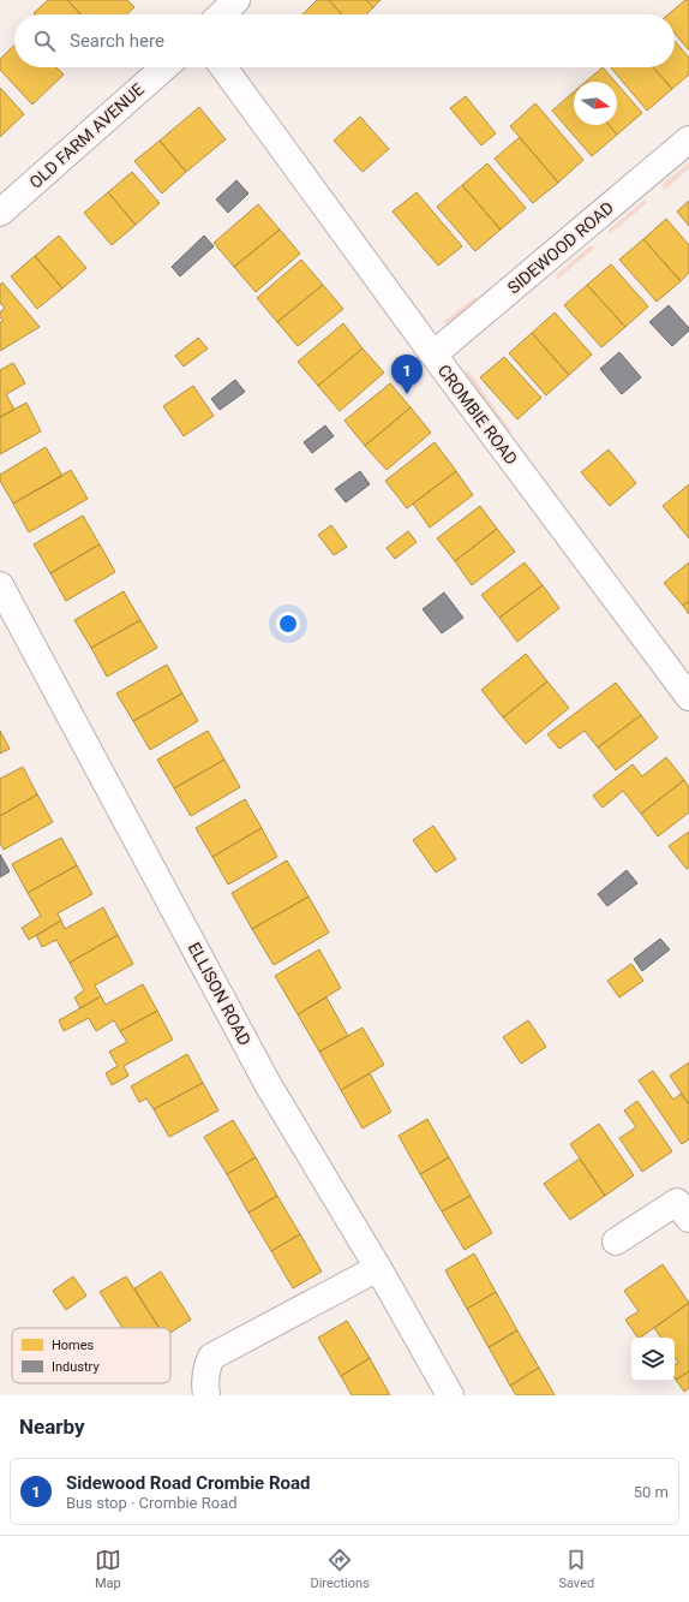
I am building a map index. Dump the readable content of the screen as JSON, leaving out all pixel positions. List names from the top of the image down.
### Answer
{
  "streets": {
    "street": [
      "OLD FARM AVENUE",
      "SIDEWOOD ROAD",
      "CROMBIE ROAD",
      "ELLISON ROAD"
    ]
  },
  "crossings": [
    ["SIDEWOOD ROAD", "CROMBIE ROAD"]
  ],
  "legend": ["Homes", "Industry"],
  "north": "right",
  "page": {
    "search": "Search here",
    "pins": "1",
    "heading": "Nearby",
    "list": [
      {
        "mark": "1",
        "name": "Sidewood Road Crombie Road",
        "note": "Bus stop · Crombie Road",
        "value": "50 m"
      }
    ],
    "nav": ["Map", "Directions", "Saved"]
  }
}
